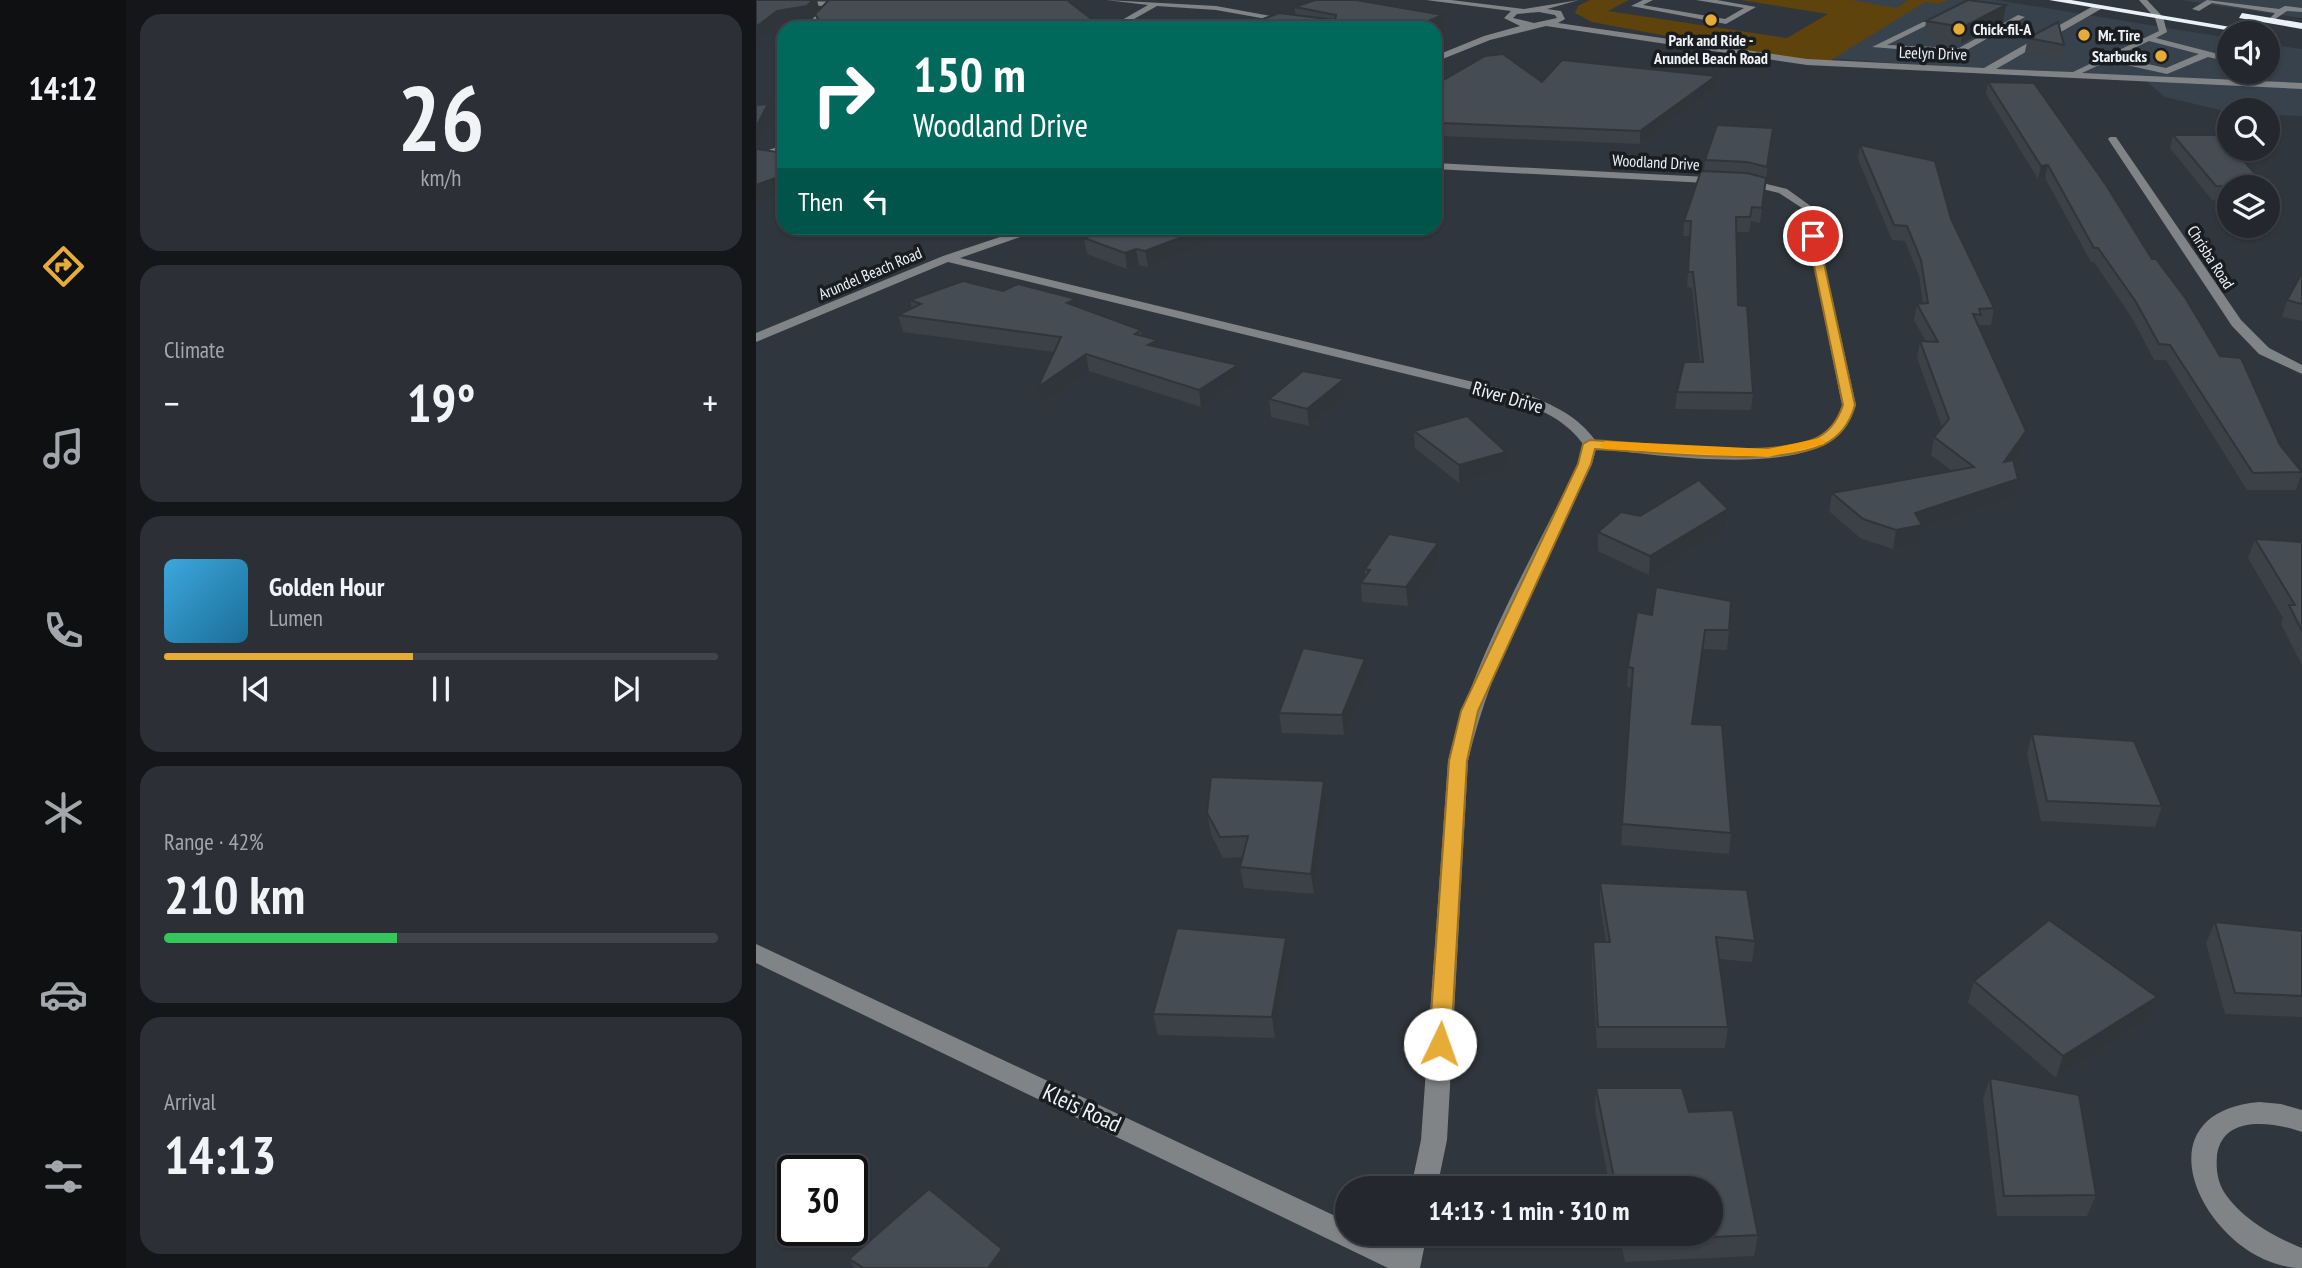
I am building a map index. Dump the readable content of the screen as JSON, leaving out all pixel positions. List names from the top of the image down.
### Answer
{
  "streets": {
    "street": [
      "Leelyn Drive",
      "Woodland Drive",
      "Chrisba Road",
      "Arundel Beach Road",
      "River Drive",
      "Kleis Road"
    ]
  },
  "crossings": [
    ["Woodland Drive", "River Drive"],
    ["Arundel Beach Road", "River Drive"]
  ],
  "places": [
    "Park and Ride - Arundel Beach Road",
    "Chick-fil-A",
    "Mr. Tire",
    "Starbucks"
  ],
  "page": {
    "tabs": "14:12",
    "tile": [
      ["26", "km/h"],
      "Climate",
      ["Range · 42%", "210 km"],
      ["Arrival", "14:13"]
    ],
    "turn": ["150 m", "Woodland Drive"],
    "then": "Then",
    "heat": ["−", "19°", "+"],
    "song": ["Golden Hour", "Lumen"],
    "limit": "30",
    "trip": "14:13 · 1 min · 310 m"
  }
}
